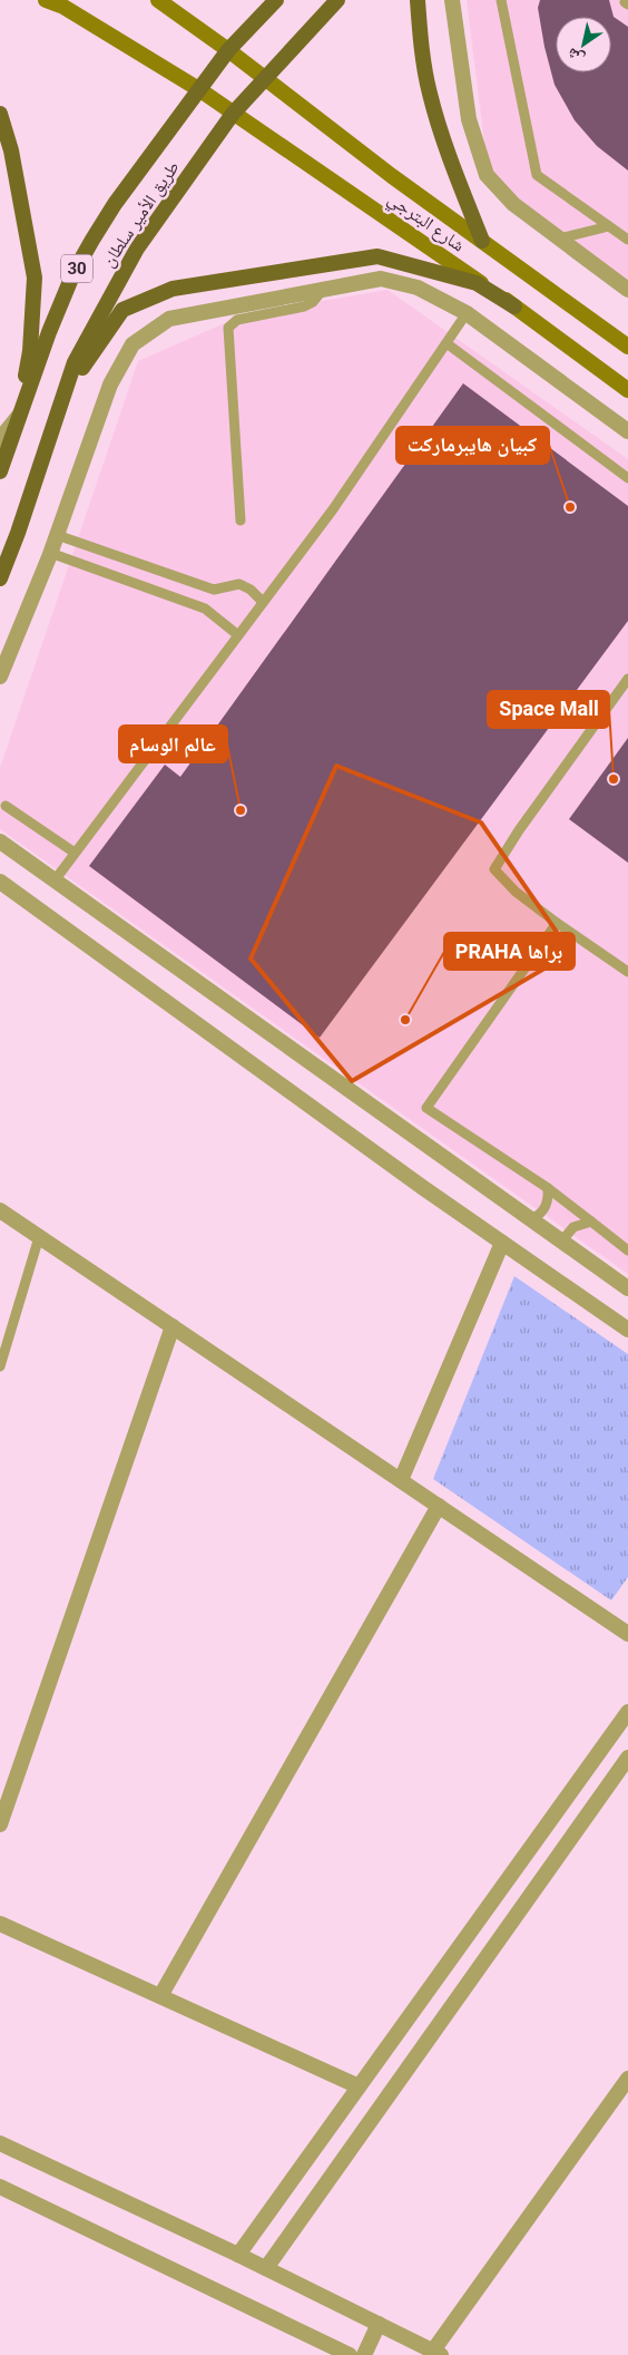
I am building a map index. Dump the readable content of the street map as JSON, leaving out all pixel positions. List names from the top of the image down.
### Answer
{
  "streets": {
    "main road": ["طريق الأمير سلطان", "شارع البترجي", "30"]
  },
  "crossings": [
    ["طريق الأمير سلطان", "شارع البترجي"]
  ],
  "places": [
    "كبيان هايبرماركت",
    "Space Mall",
    "عالم الوسام",
    "PRAHA براها"
  ],
  "north": "bottom left"
}
